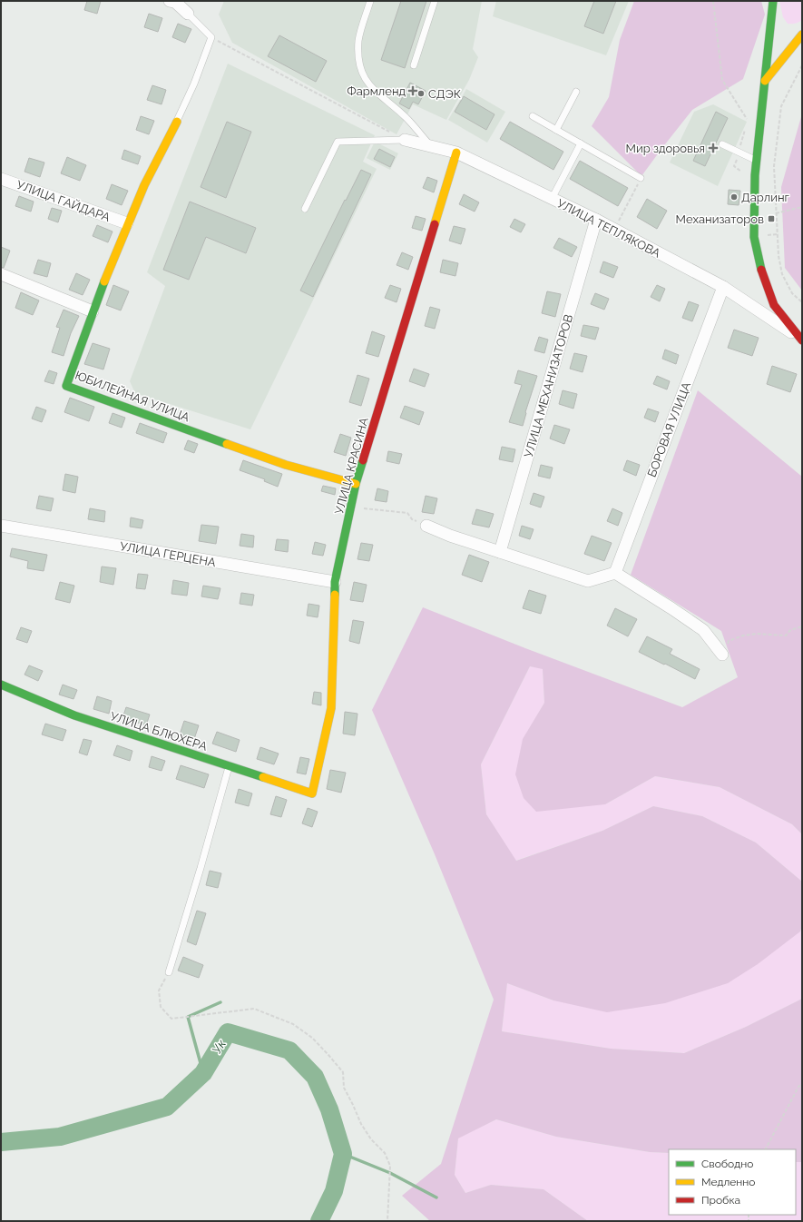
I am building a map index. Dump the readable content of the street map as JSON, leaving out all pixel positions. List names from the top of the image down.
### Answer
{
  "streets": {
    "street": [
      "УЛИЦА ГАЙДАРА",
      "УЛИЦА ТЕПЛЯКОВА",
      "УЛИЦА МЕХАНИЗАТОРОВ",
      "ЮБИЛЕЙНАЯ УЛИЦА",
      "БОРОВАЯ УЛИЦА",
      "УЛИЦА КРАСИНА",
      "УЛИЦА ГЕРЦЕНА",
      "УЛИЦА БЛЮХЕРА"
    ]
  },
  "crossings": [
    ["УЛИЦА ГАЙДАРА", "ЮБИЛЕЙНАЯ УЛИЦА"],
    ["УЛИЦА ТЕПЛЯКОВА", "УЛИЦА МЕХАНИЗАТОРОВ"],
    ["УЛИЦА ТЕПЛЯКОВА", "БОРОВАЯ УЛИЦА"],
    ["УЛИЦА ТЕПЛЯКОВА", "УЛИЦА КРАСИНА"],
    ["ЮБИЛЕЙНАЯ УЛИЦА", "УЛИЦА КРАСИНА"],
    ["УЛИЦА КРАСИНА", "УЛИЦА ГЕРЦЕНА"],
    ["УЛИЦА КРАСИНА", "УЛИЦА БЛЮХЕРА"]
  ],
  "water": ["Ук"],
  "places": {
    "health": ["Фармленд", "Мир здоровья"],
    "other": ["СДЭК", "Дарлинг"],
    "transit": ["Механизаторов"]
  },
  "legend": ["Свободно", "Медленно", "Пробка"]
}
